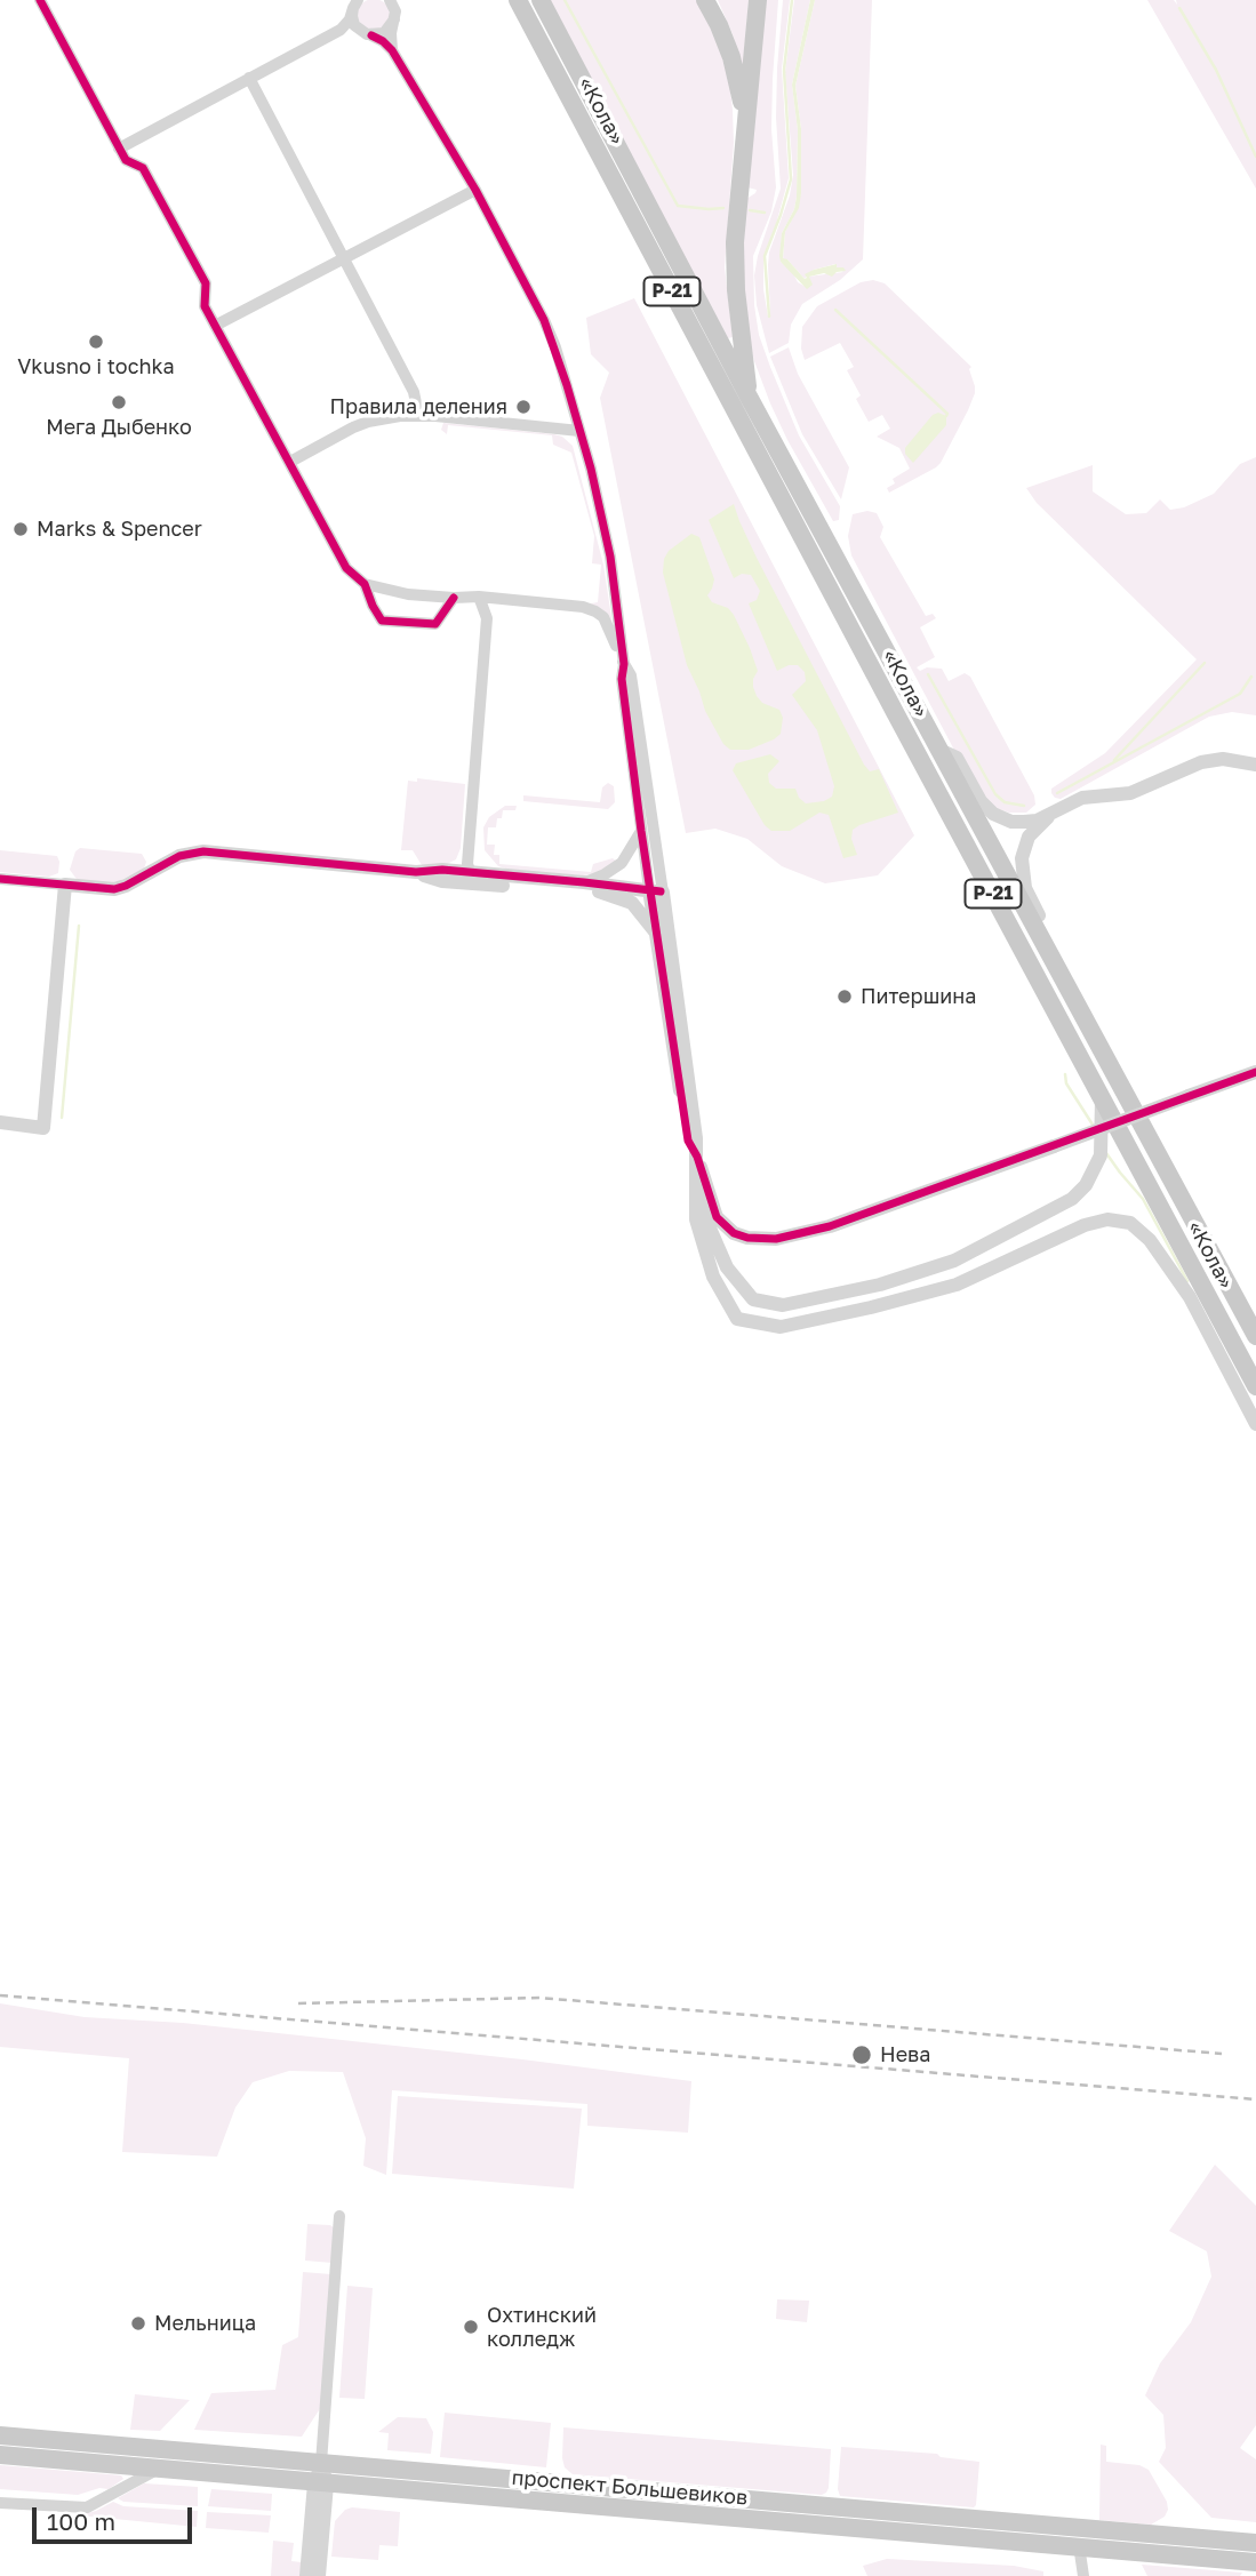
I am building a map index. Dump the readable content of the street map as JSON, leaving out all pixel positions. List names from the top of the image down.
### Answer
{
  "streets": {
    "main road": ["«Кола»", "Р-21", "проспект Большевиков"]
  },
  "places": [
    "Vkusno i tochka",
    "Мега Дыбенко",
    "Правила деления",
    "Marks & Spencer",
    "Питершина",
    "Нева",
    "Мельница",
    "Охтинский колледж"
  ],
  "scale_bar": "100 m"
}
